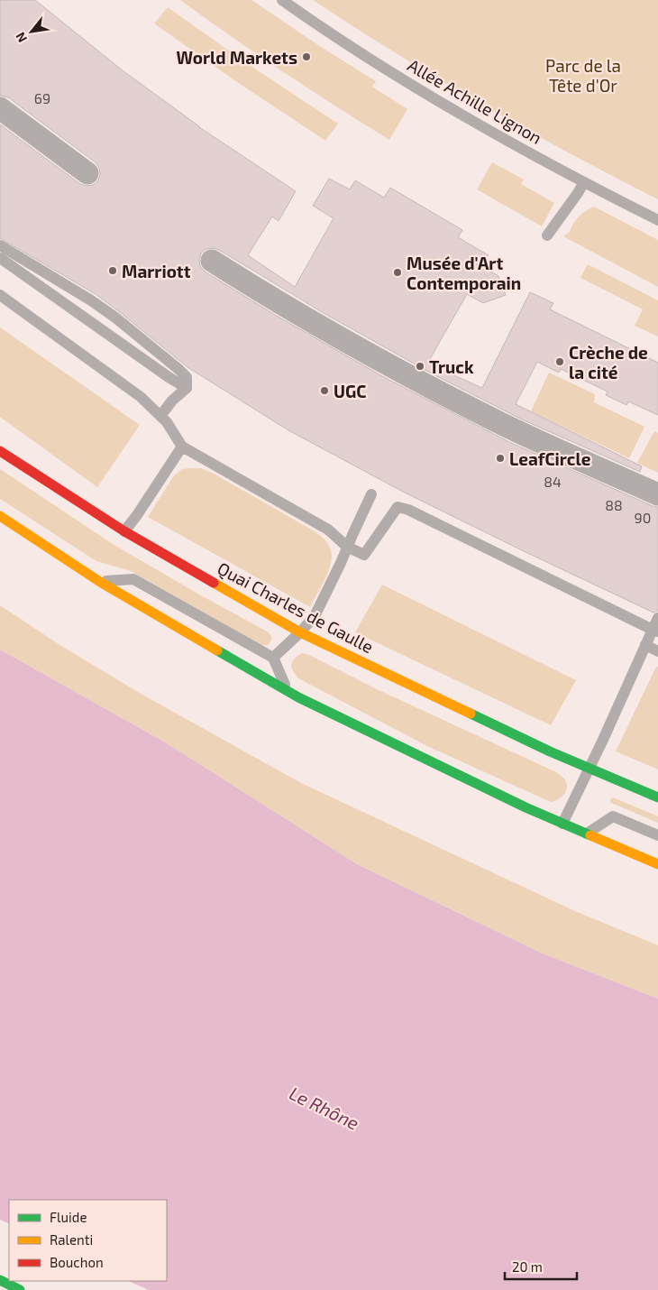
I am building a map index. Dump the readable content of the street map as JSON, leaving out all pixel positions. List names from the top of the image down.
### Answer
{
  "streets": {
    "main road": ["Quai Charles de Gaulle"],
    "lane": ["Allée Achille Lignon"]
  },
  "water": ["Le Rhône"],
  "parks": ["Parc de la Tête d'Or"],
  "places": [
    "World Markets",
    "Marriott",
    "Musée d'Art Contemporain",
    "Crèche de la cité",
    "Truck",
    "UGC",
    "LeafCircle"
  ],
  "house_numbers": [
    "69",
    "84",
    "88",
    "90"
  ],
  "legend": ["Fluide", "Ralenti", "Bouchon"],
  "scale_bar": "20 m",
  "north": "bottom left"
}
